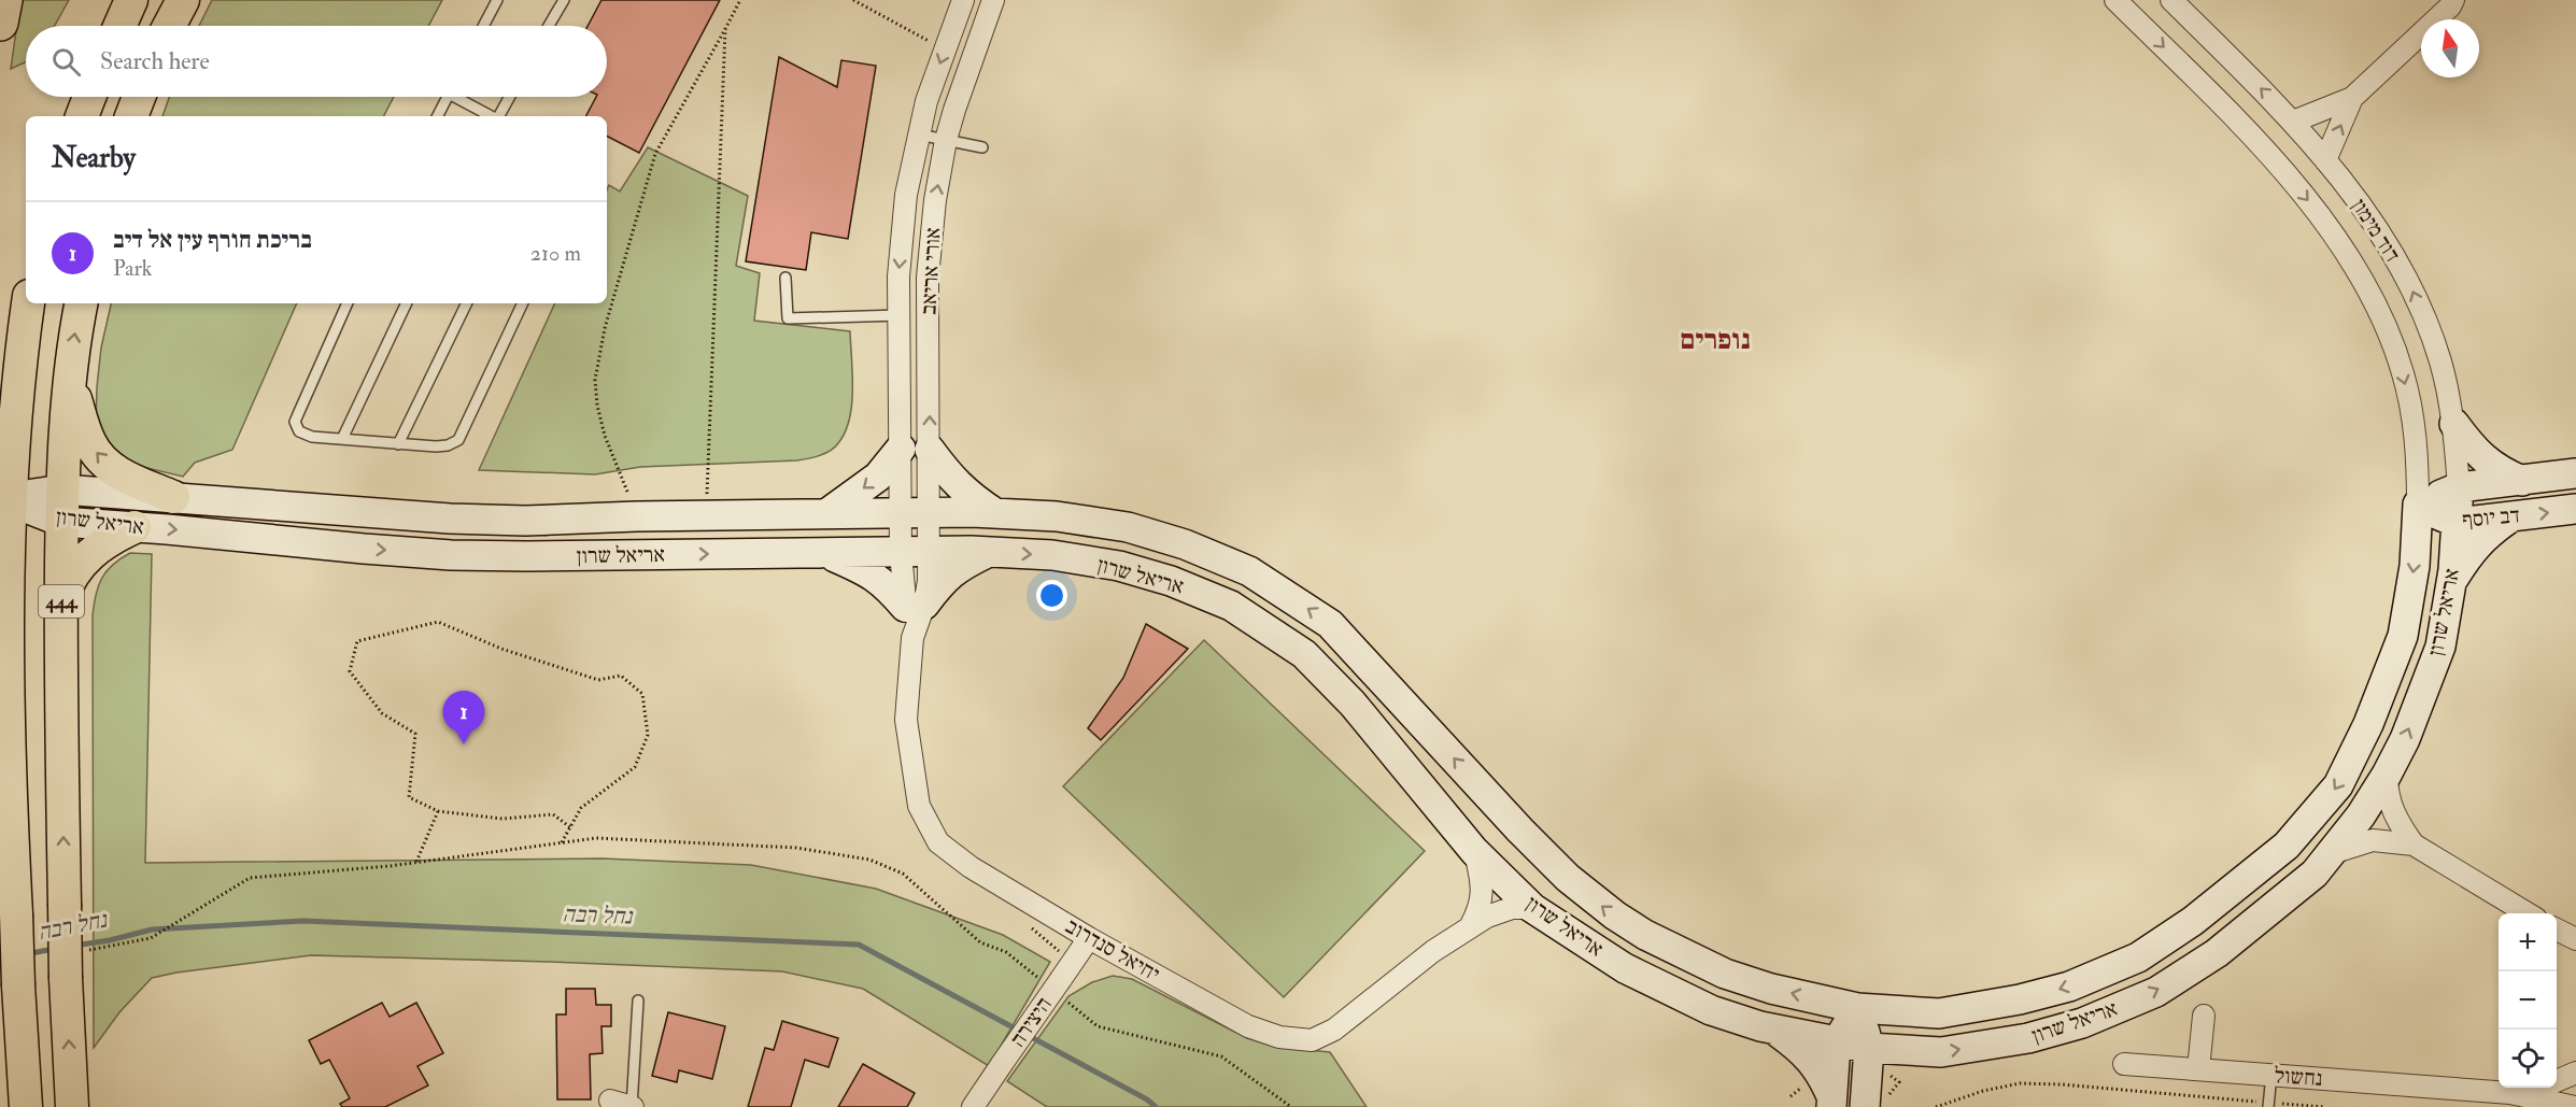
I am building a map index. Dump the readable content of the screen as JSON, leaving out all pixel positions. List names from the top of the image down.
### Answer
{
  "streets": {
    "main road": [
      "דוד מימון",
      "דב יוסף",
      "אריאל שרון",
      "444"
    ],
    "street": [
      "אורי אריאב",
      "יחיאל סנדרוב",
      "היצירה",
      "נחשול"
    ]
  },
  "crossings": [
    ["דוד מימון", "דב יוסף"],
    ["דוד מימון", "אריאל שרון"],
    ["אורי אריאב", "אריאל שרון"],
    ["אורי אריאב", "יחיאל סנדרוב"],
    ["דב יוסף", "אריאל שרון"],
    ["אריאל שרון", "444"],
    ["אריאל שרון", "יחיאל סנדרוב"],
    ["יחיאל סנדרוב", "היצירה"]
  ],
  "districts": ["נופרים"],
  "water": ["נחל רבה"],
  "north": "top",
  "page": {
    "search": "Search here",
    "heading": "Nearby",
    "list": [
      {
        "mark": "1",
        "name": "בריכת חורף עין אל דיב",
        "note": "Park",
        "value": "210 m"
      }
    ],
    "pins": "1",
    "map_buttons": ["+", "−"]
  }
}
